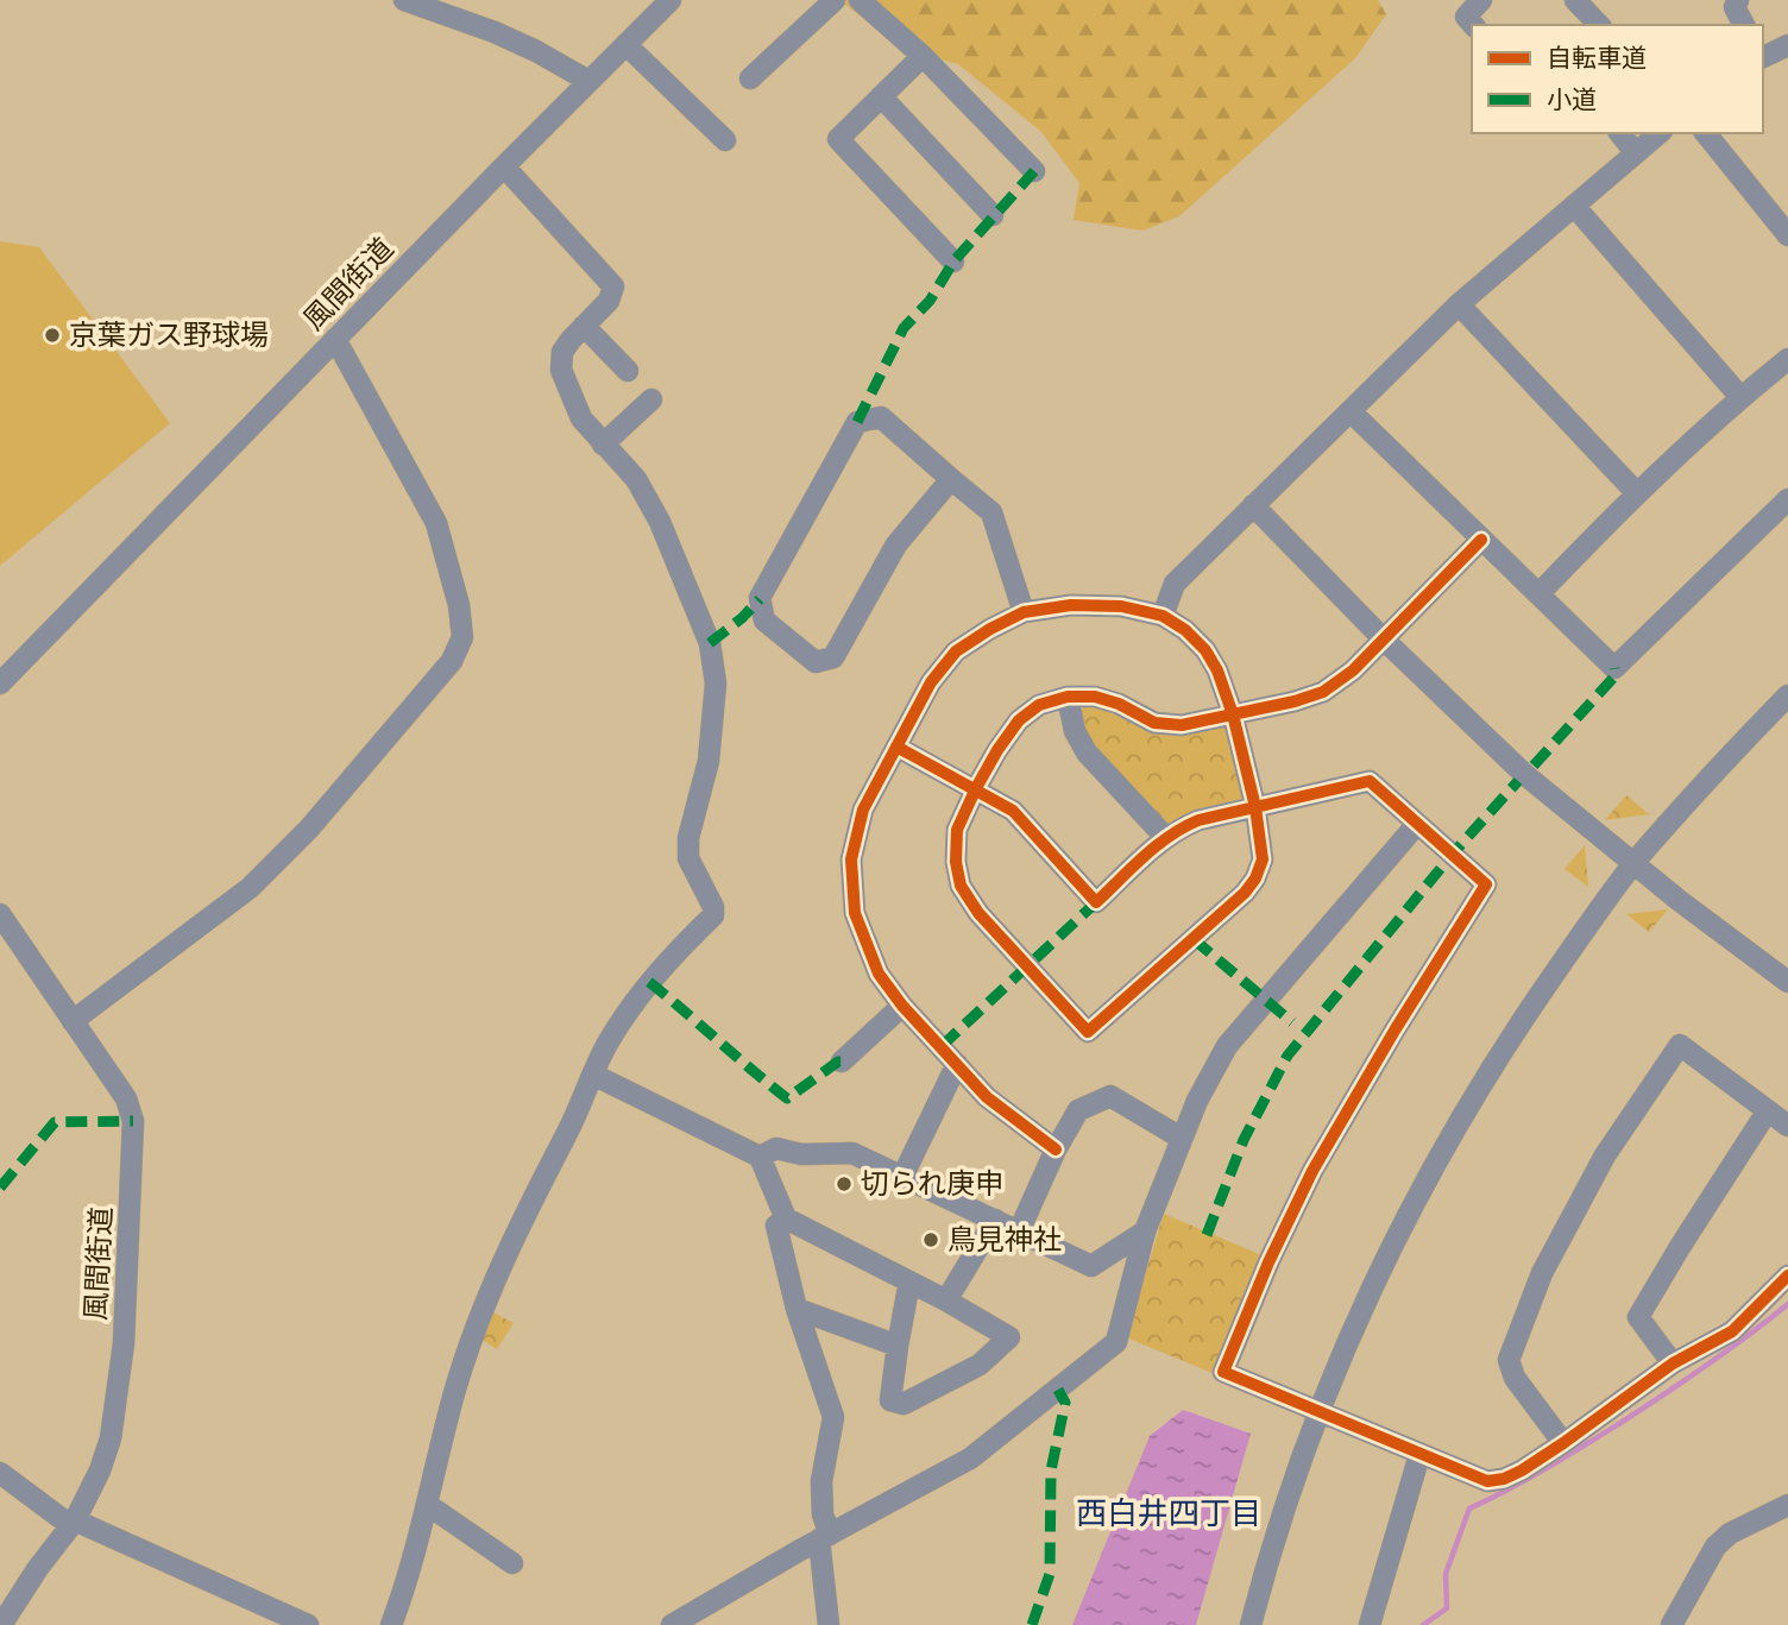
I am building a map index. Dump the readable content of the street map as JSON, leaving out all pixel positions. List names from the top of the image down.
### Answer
{
  "streets": {
    "street": ["風間街道"]
  },
  "districts": ["西白井四丁目"],
  "places": ["京葉ガス野球場", "切られ庚申", "鳥見神社"],
  "legend": ["自転車道", "小道"]
}
